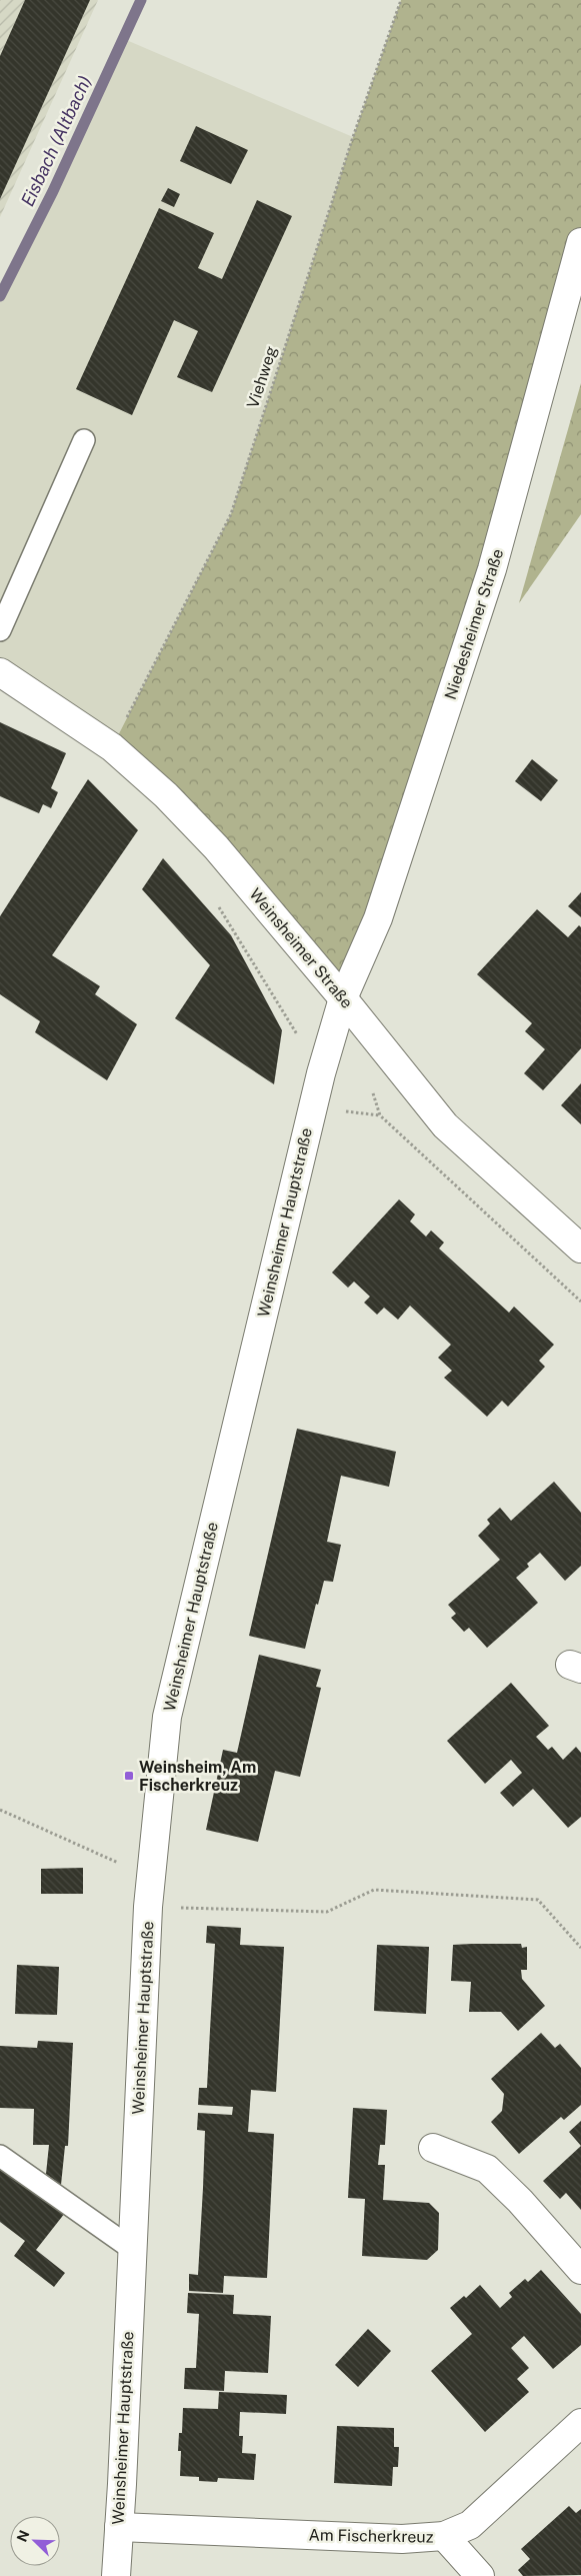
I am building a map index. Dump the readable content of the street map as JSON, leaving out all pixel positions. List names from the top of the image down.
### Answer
{
  "streets": {
    "street": [
      "Niedesheimer Straße",
      "Weinsheimer Straße",
      "Weinsheimer Hauptstraße",
      "Am Fischerkreuz"
    ],
    "path": ["Viehweg"]
  },
  "crossings": [
    ["Viehweg", "Weinsheimer Straße"],
    ["Niedesheimer Straße", "Weinsheimer Straße"],
    ["Niedesheimer Straße", "Weinsheimer Hauptstraße"],
    ["Weinsheimer Straße", "Weinsheimer Hauptstraße"],
    ["Weinsheimer Hauptstraße", "Am Fischerkreuz"]
  ],
  "water": ["Eisbach (Altbach)"],
  "places": {
    "transit": ["Weinsheim, Am Fischerkreuz"]
  },
  "north": "top left"
}
